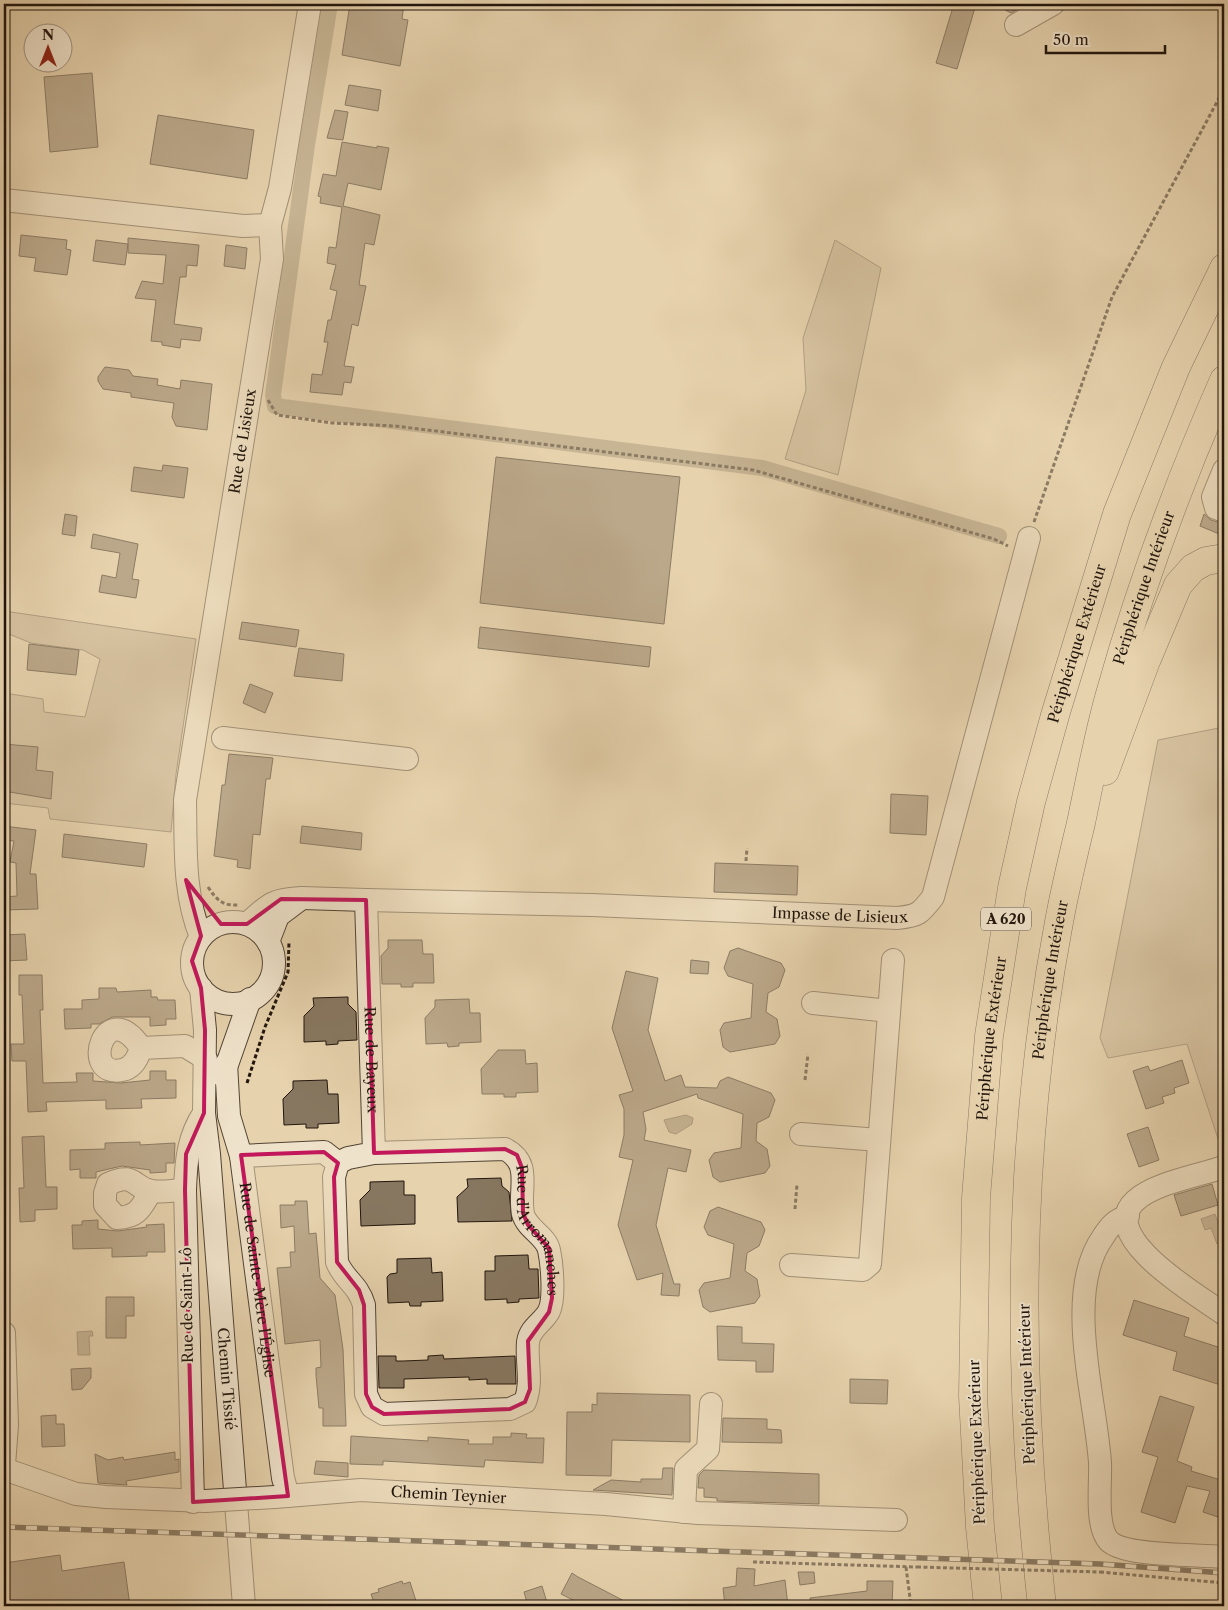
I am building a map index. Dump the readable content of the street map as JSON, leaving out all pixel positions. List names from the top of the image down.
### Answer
{
  "streets": {
    "highway": ["Périphérique Intérieur", "Périphérique Extérieur", "A 620"],
    "street": [
      "Rue de Lisieux",
      "Impasse de Lisieux",
      "Rue de Bayeux",
      "Rue d'Arromanches",
      "Rue de Sainte-Mère l'Église",
      "Rue de Saint-Lô",
      "Chemin Tissié",
      "Chemin Teynier"
    ]
  },
  "crossings": [
    ["Rue de Lisieux", "Chemin Tissié"],
    ["Impasse de Lisieux", "Rue de Bayeux"],
    ["Rue de Bayeux", "Rue d'Arromanches"],
    ["Rue de Sainte-Mère l'Église", "Chemin Tissié"],
    ["Rue de Sainte-Mère l'Église", "Chemin Teynier"],
    ["Rue de Saint-Lô", "Chemin Tissié"],
    ["Rue de Saint-Lô", "Chemin Teynier"]
  ],
  "scale_bar": "50 m",
  "north": "top"
}
